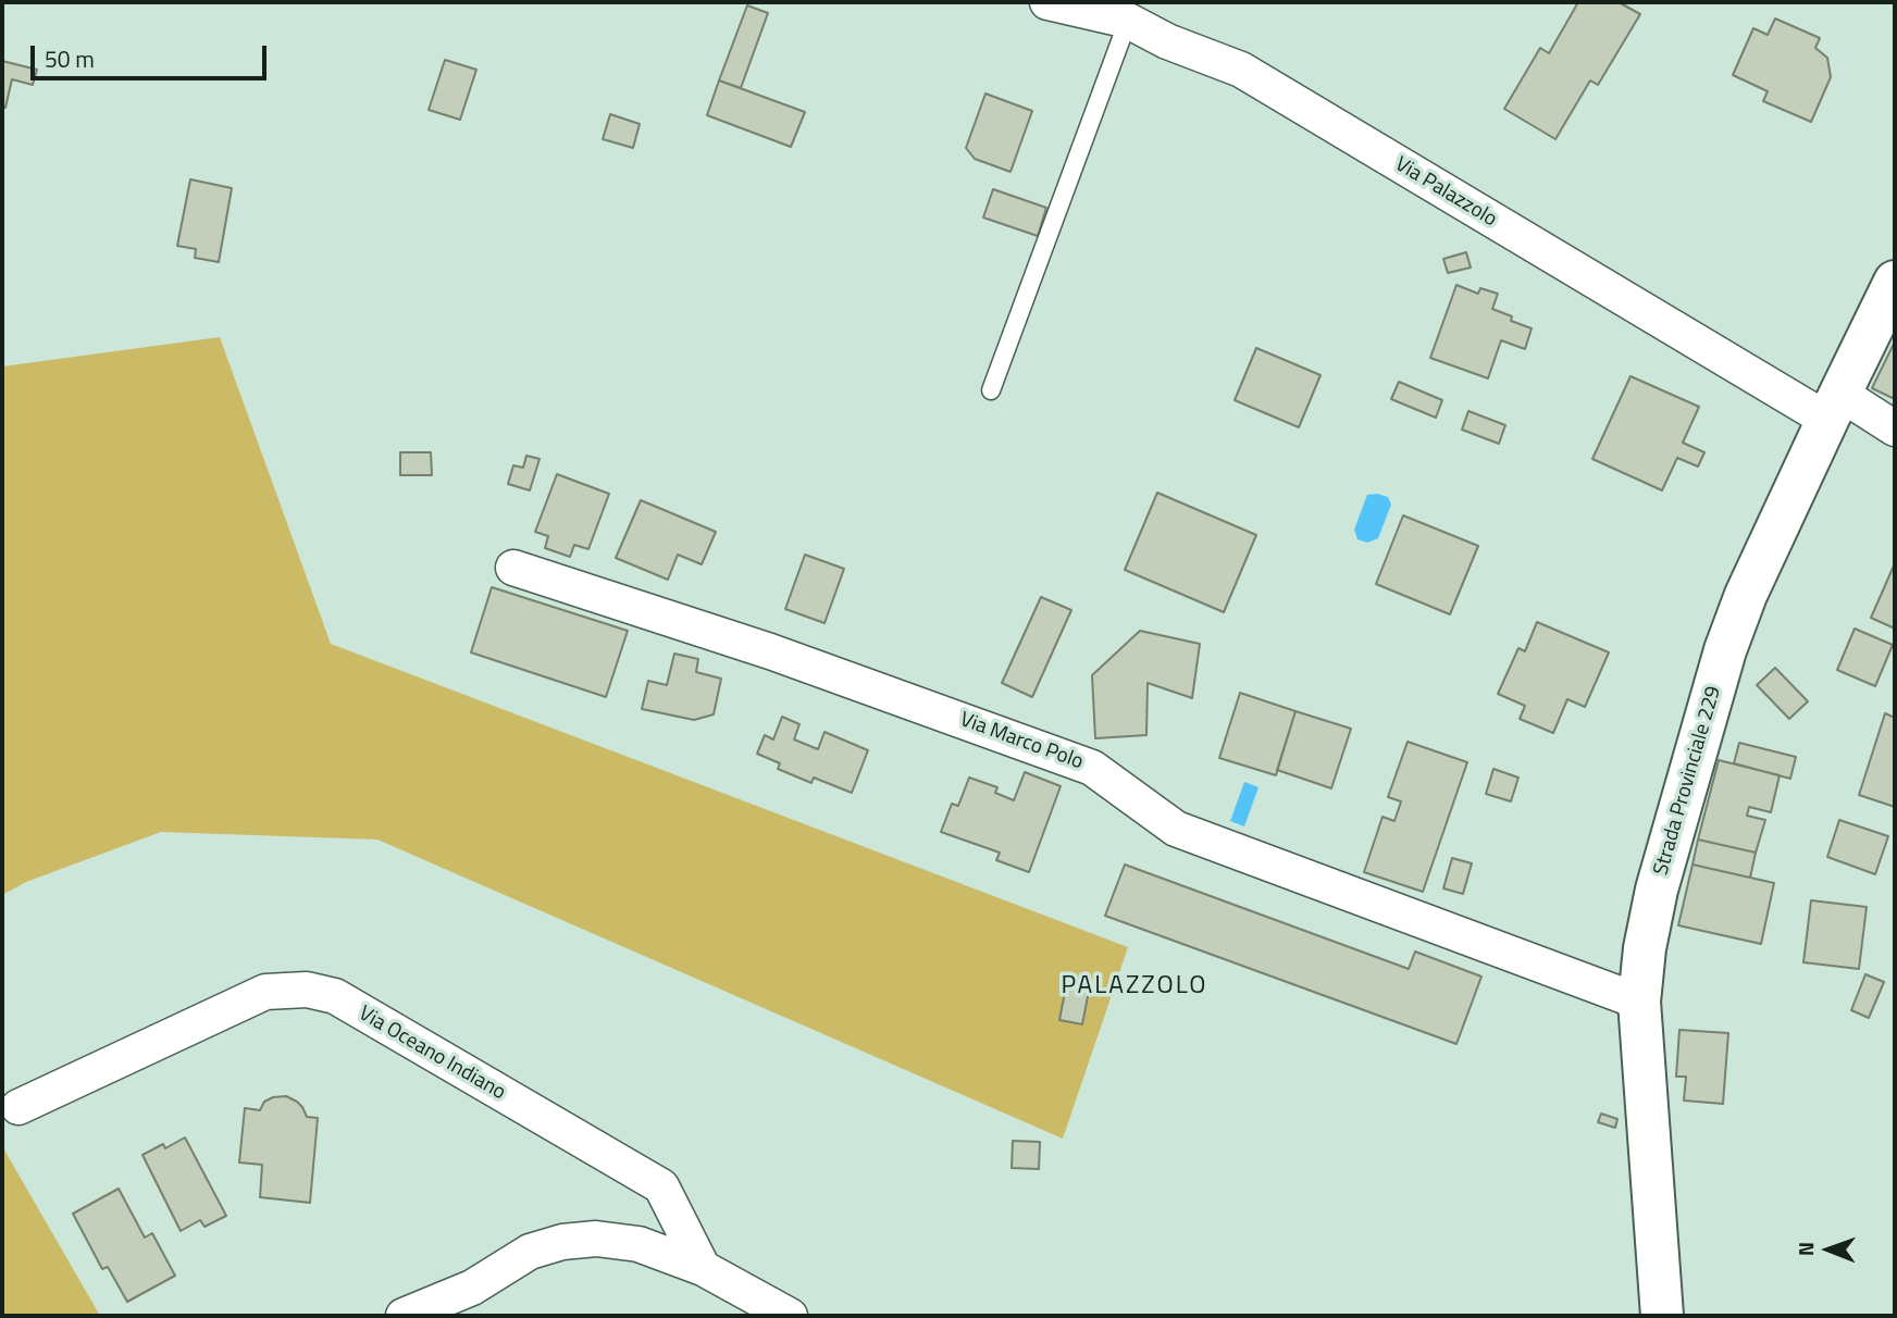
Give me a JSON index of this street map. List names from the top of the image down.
{
  "streets": {
    "street": [
      "Via Palazzolo",
      "Via Marco Polo",
      "Strada Provinciale 229",
      "Via Oceano Indiano"
    ]
  },
  "crossings": [
    ["Via Palazzolo", "Strada Provinciale 229"],
    ["Via Marco Polo", "Strada Provinciale 229"]
  ],
  "districts": ["PALAZZOLO"],
  "scale_bar": "50 m",
  "north": "left"
}
